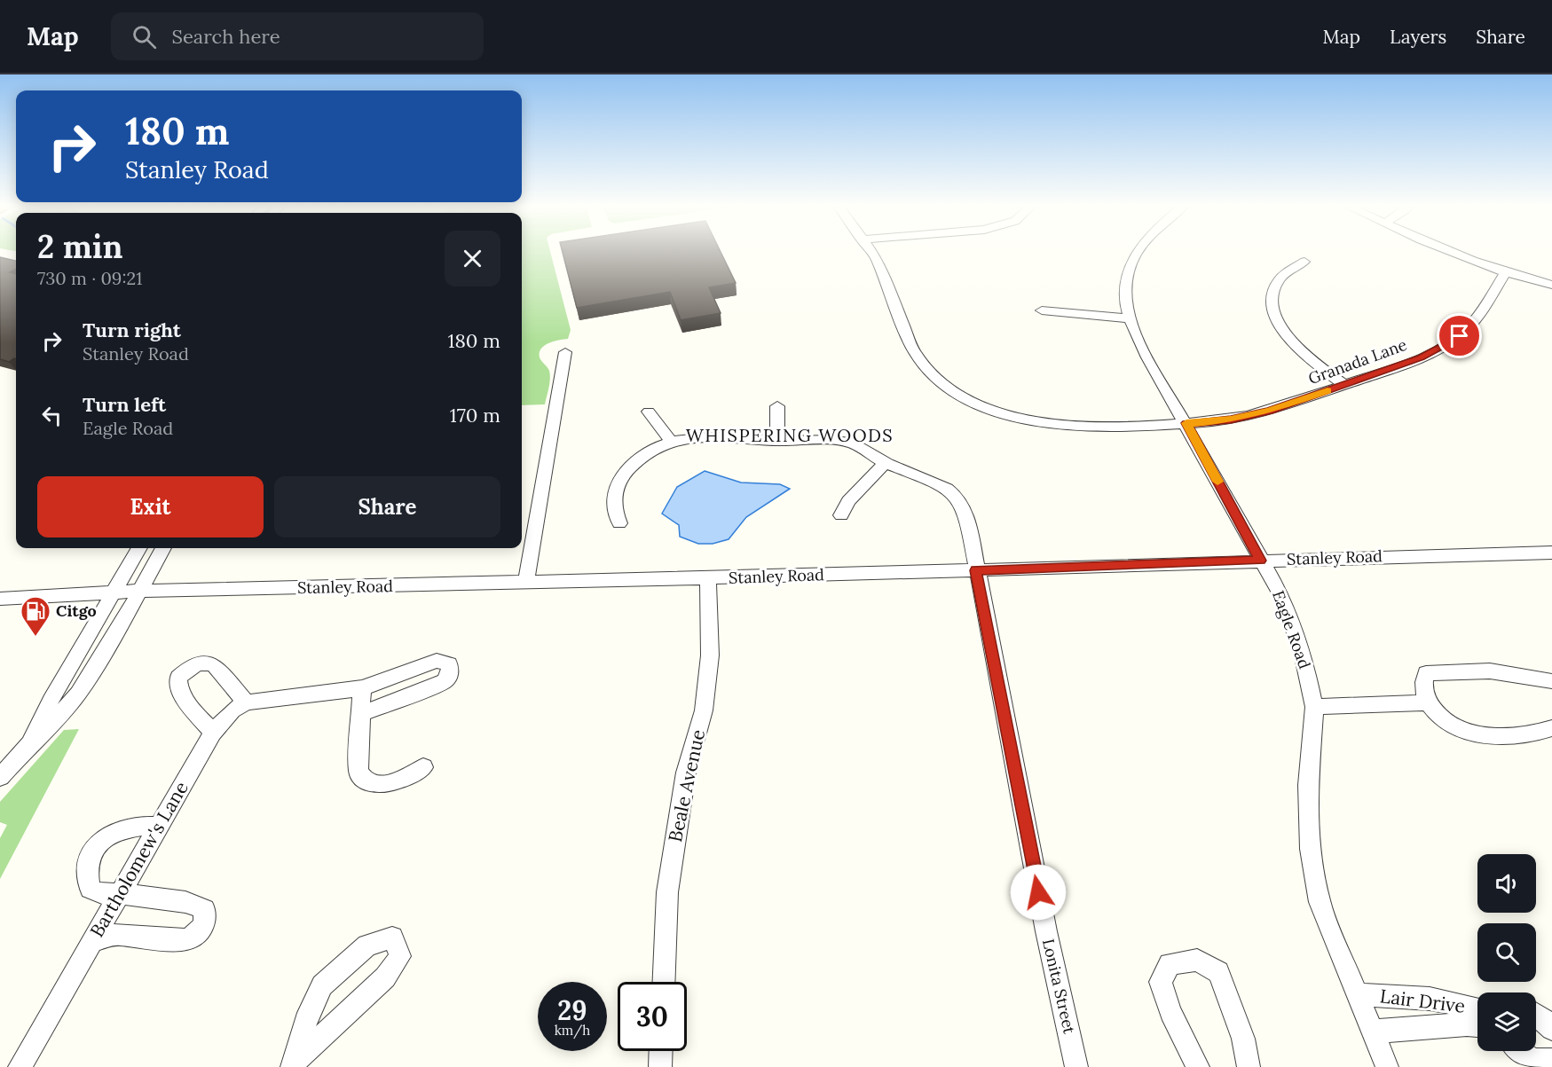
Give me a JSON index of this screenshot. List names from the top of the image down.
{
  "streets": {
    "street": [
      "Granada Lane",
      "Stanley Road",
      "Eagle Road",
      "Beale Avenue",
      "Bartholomew's Lane",
      "Lonita Street",
      "Lair Drive"
    ]
  },
  "crossings": [
    ["Granada Lane", "Eagle Road"],
    ["Stanley Road", "Eagle Road"],
    ["Stanley Road", "Beale Avenue"],
    ["Stanley Road", "Lonita Street"],
    ["Eagle Road", "Lair Drive"]
  ],
  "districts": ["WHISPERING WOODS"],
  "places": {
    "fuel station": ["Citgo"]
  },
  "page": {
    "header": "Map",
    "search": "Search here",
    "nav": ["Map", "Layers", "Share"],
    "turn": ["180 m", "Stanley Road"],
    "heading": ["2 min", "730 m · 09:21"],
    "list": [
      {
        "name": "Turn right",
        "note": "Stanley Road",
        "value": "180 m"
      },
      {
        "name": "Turn left",
        "note": "Eagle Road",
        "value": "170 m"
      }
    ],
    "buttons": ["Exit", "Share"],
    "speed": "29 km/h",
    "limit": "30"
  }
}
